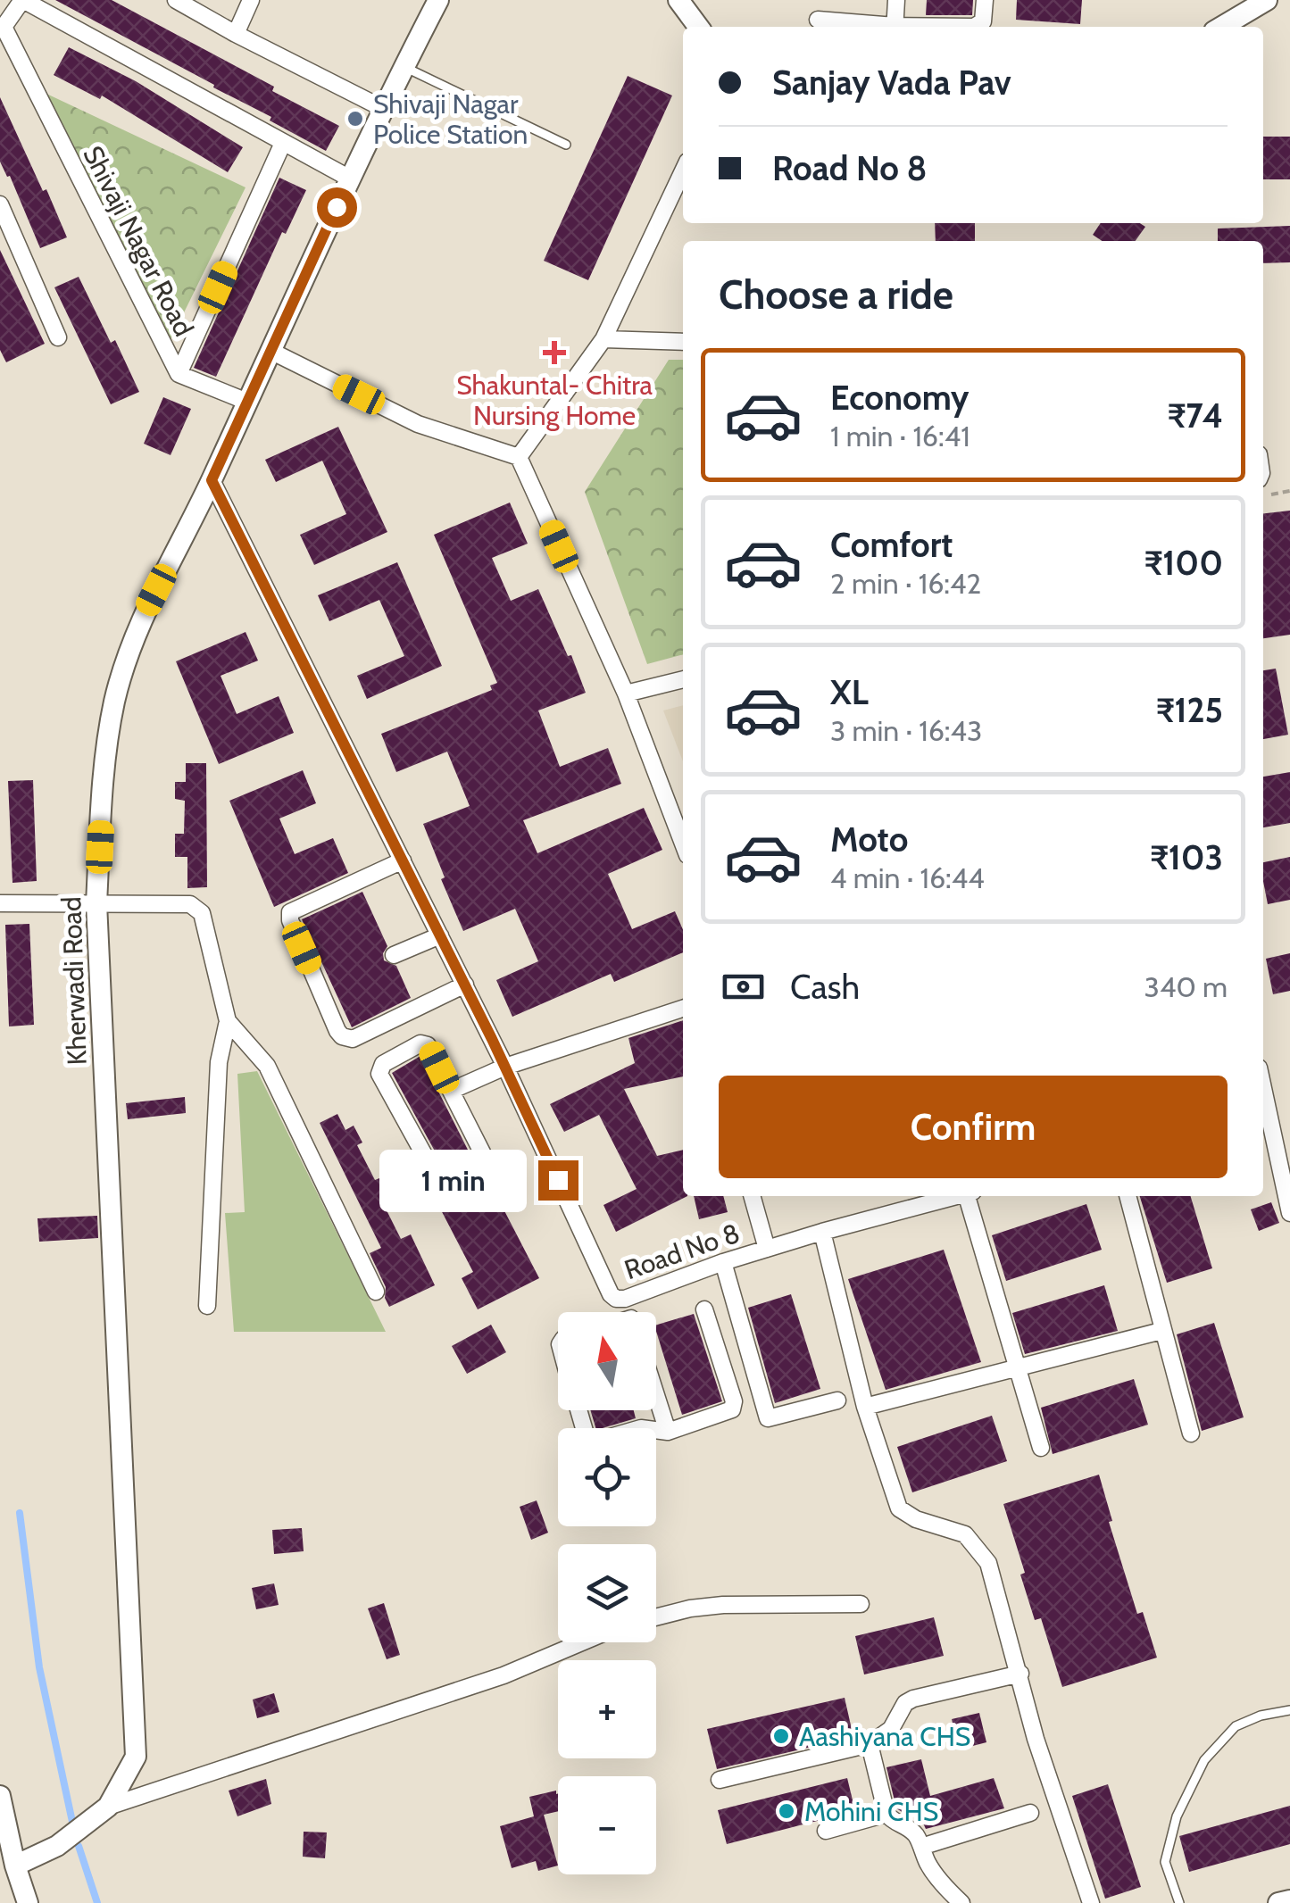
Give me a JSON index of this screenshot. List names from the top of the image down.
{
  "streets": {
    "street": ["Shivaji Nagar Road", "Kherwadi Road", "Road No 8"]
  },
  "crossings": [
    ["Shivaji Nagar Road", "Kherwadi Road"],
    ["Kherwadi Road", "Road No 8"]
  ],
  "places": {
    "other": ["Shivaji Nagar Police Station", "Aashiyana CHS", "Mohini CHS"],
    "health": ["Shakuntal- Chitra Nursing Home"]
  },
  "north": "top",
  "page": {
    "banner": ["Sanjay Vada Pav", "Road No 8"],
    "heading": "Choose a ride",
    "list": [
      {
        "name": "Economy",
        "note": "1 min · 16:41",
        "value": "₹74"
      },
      {
        "name": "Comfort",
        "note": "2 min · 16:42",
        "value": "₹100"
      },
      {
        "name": "XL",
        "note": "3 min · 16:43",
        "value": "₹125"
      },
      {
        "name": "Moto",
        "note": "4 min · 16:44",
        "value": "₹103"
      }
    ],
    "pay": ["Cash", "340 m"],
    "buttons": "Confirm",
    "bubble": "1 min",
    "map_buttons": ["+", "−"]
  }
}
